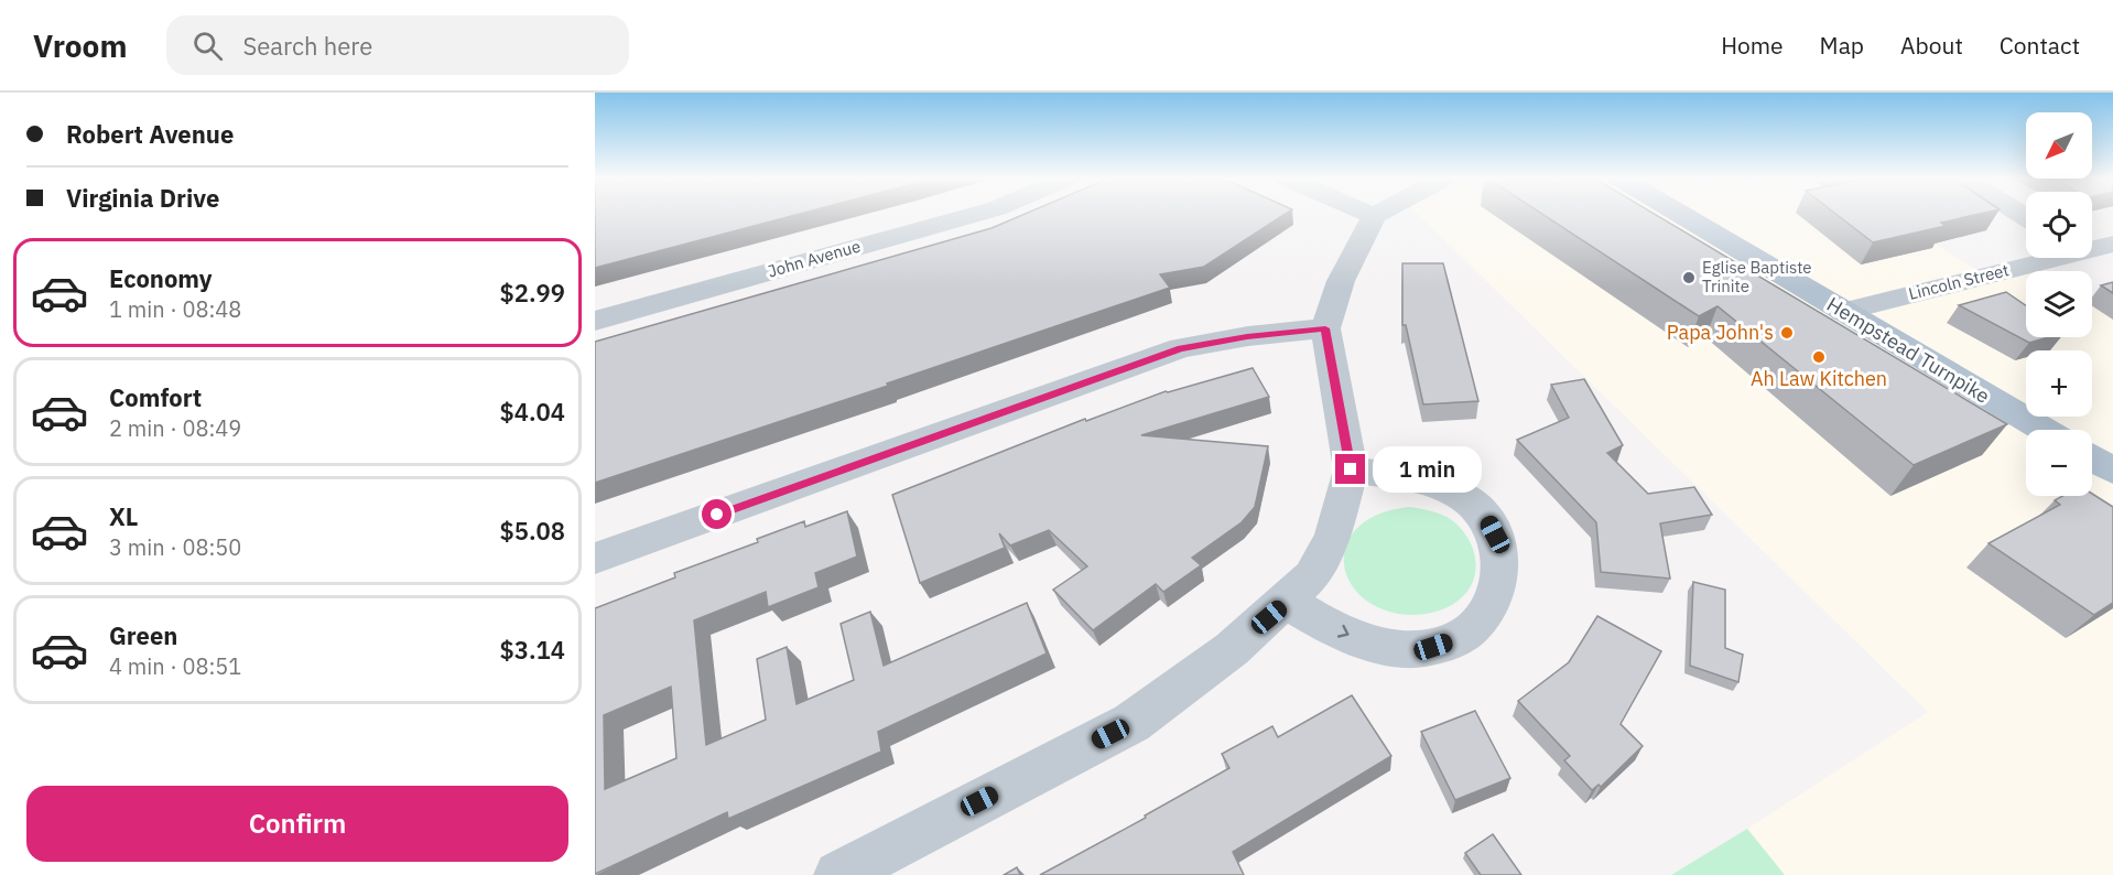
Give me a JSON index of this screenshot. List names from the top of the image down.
{
  "streets": {
    "main road": ["Hempstead Turnpike"],
    "street": ["John Avenue", "Lincoln Street"]
  },
  "crossings": [
    ["Lincoln Street", "Hempstead Turnpike"]
  ],
  "places": ["Eglise Baptiste Trinite", "Papa John's", "Ah Law Kitchen"],
  "north": "bottom left",
  "page": {
    "header": "Vroom",
    "search": "Search here",
    "nav": [
      "Home",
      "Map",
      "About",
      "Contact"
    ],
    "banner": ["Robert Avenue", "Virginia Drive"],
    "map_buttons": ["+", "−"],
    "list": [
      {
        "name": "Economy",
        "note": "1 min · 08:48",
        "value": "$2.99"
      },
      {
        "name": "Comfort",
        "note": "2 min · 08:49",
        "value": "$4.04"
      },
      {
        "name": "XL",
        "note": "3 min · 08:50",
        "value": "$5.08"
      },
      {
        "name": "Green",
        "note": "4 min · 08:51",
        "value": "$3.14"
      }
    ],
    "bubble": "1 min",
    "buttons": "Confirm"
  }
}
